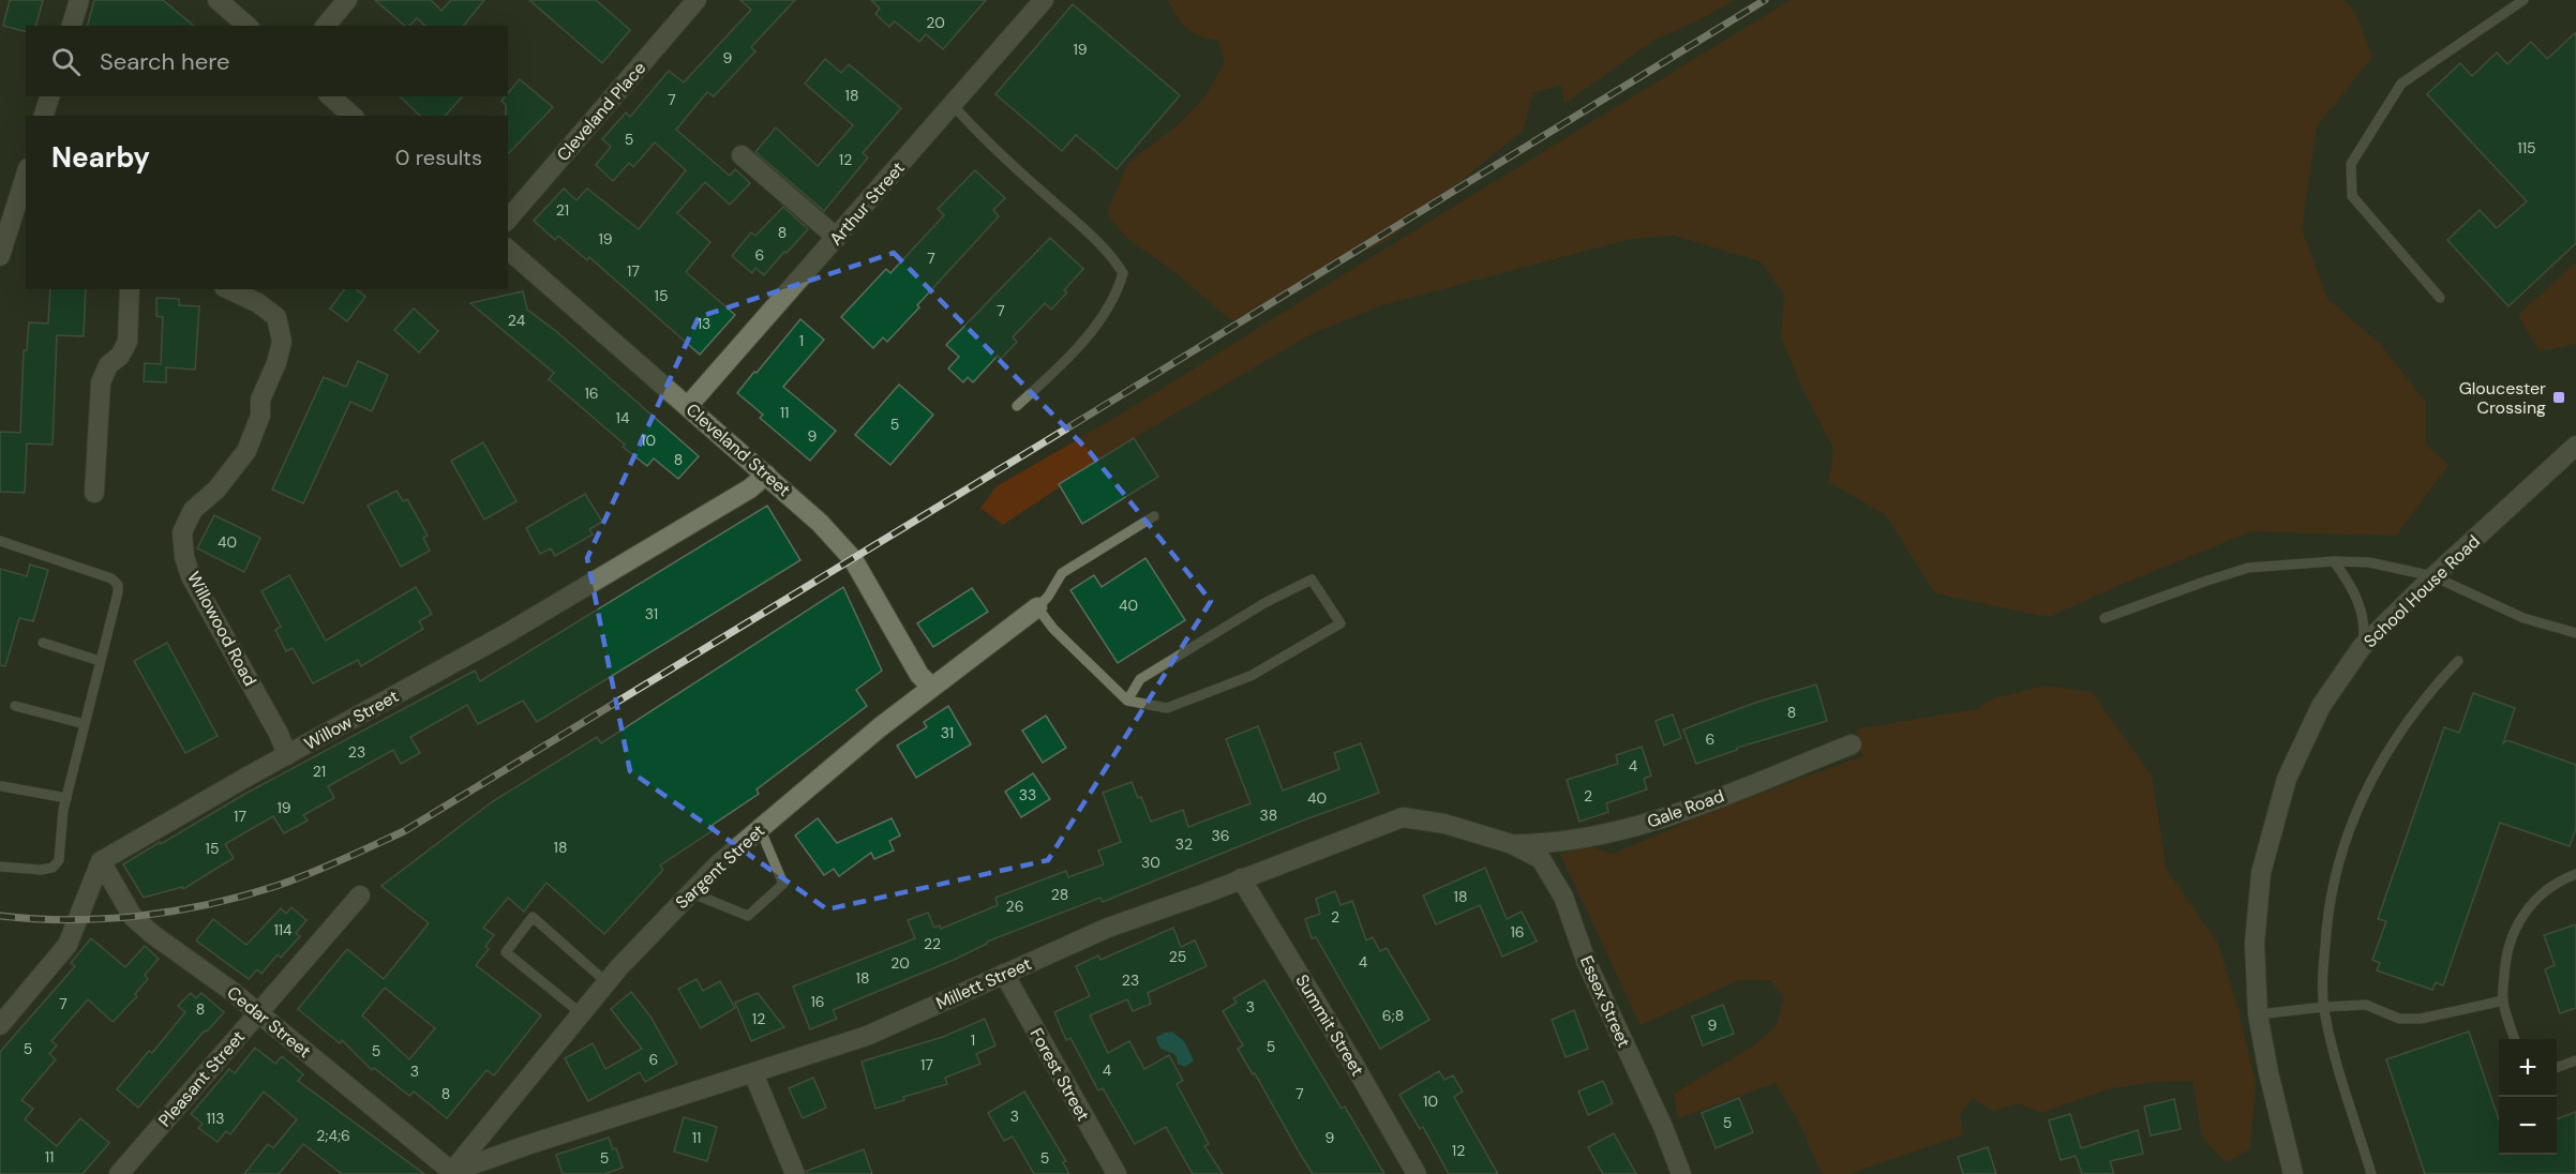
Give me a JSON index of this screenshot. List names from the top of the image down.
{
  "streets": {
    "street": [
      "Cleveland Place",
      "Arthur Street",
      "Cleveland Street",
      "School House Road",
      "Willowood Road",
      "Willow Street",
      "Gale Road",
      "Sargent Street",
      "Millett Street",
      "Essex Street",
      "Cedar Street",
      "Summit Street",
      "Forest Street",
      "Pleasant Street"
    ]
  },
  "crossings": [
    ["Arthur Street", "Cleveland Street"],
    ["Cleveland Street", "Willow Street"],
    ["Cleveland Street", "Sargent Street"],
    ["Willowood Road", "Willow Street"],
    ["Willow Street", "Cedar Street"],
    ["Gale Road", "Millett Street"],
    ["Gale Road", "Essex Street"],
    ["Sargent Street", "Millett Street"],
    ["Sargent Street", "Cedar Street"],
    ["Millett Street", "Essex Street"],
    ["Millett Street", "Cedar Street"],
    ["Millett Street", "Summit Street"],
    ["Millett Street", "Forest Street"],
    ["Cedar Street", "Pleasant Street"]
  ],
  "places": {
    "transit": ["Gloucester Crossing"]
  },
  "house_numbers": [
    "20",
    "19",
    "9",
    "18",
    "7",
    "5",
    "115",
    "12",
    "21",
    "8",
    "19",
    "6",
    "7",
    "17",
    "15",
    "7",
    "24",
    "13",
    "1",
    "16",
    "11",
    "14",
    "5",
    "9",
    "10",
    "8",
    "40",
    "40",
    "31",
    "8",
    "31",
    "6",
    "23",
    "4",
    "21",
    "33",
    "2",
    "40",
    "19",
    "38",
    "17",
    "36",
    "32",
    "18",
    "15",
    "30",
    "28",
    "18",
    "26",
    "2",
    "114",
    "16",
    "22",
    "25",
    "4",
    "20",
    "18",
    "23",
    "16",
    "7",
    "3",
    "8",
    "6;8",
    "12",
    "9",
    "1",
    "5",
    "5",
    "5",
    "6",
    "17",
    "4",
    "3",
    "8",
    "7",
    "10",
    "3",
    "113",
    "5",
    "2;4;6",
    "11",
    "9",
    "12",
    "11",
    "5",
    "5"
  ],
  "page": {
    "search": "Search here",
    "heading": ["Nearby", "0 results"],
    "map_buttons": ["+", "−"]
  }
}
